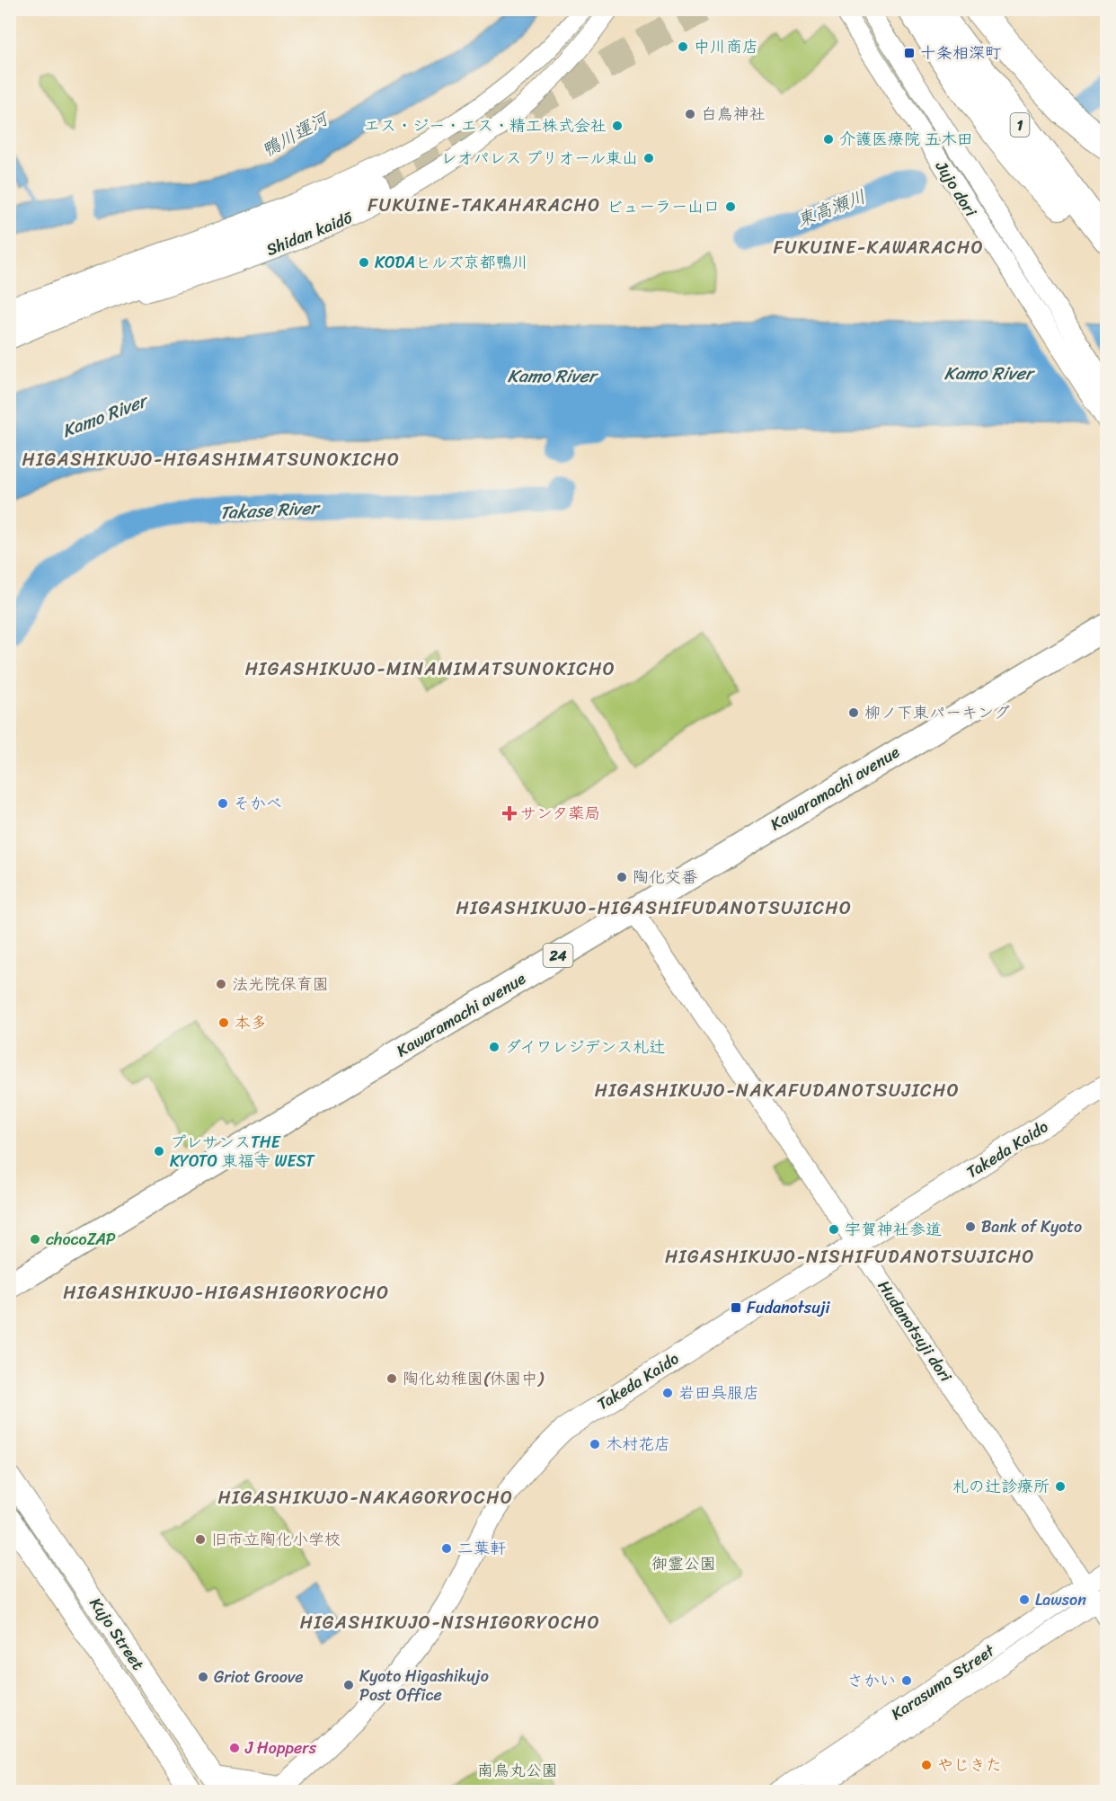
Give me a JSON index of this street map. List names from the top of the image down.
{
  "streets": {
    "highway": ["1", "Kawaramachi avenue", "24"],
    "main road": ["Takeda Kaido", "Kujo Street"],
    "street": [
      "Jujo dori",
      "Shidan kaidō",
      "Hudanotsuji dori",
      "Karasuma Street"
    ]
  },
  "crossings": [
    ["Kawaramachi avenue", "Hudanotsuji dori"],
    ["Takeda Kaido", "Hudanotsuji dori"],
    ["Hudanotsuji dori", "Karasuma Street"]
  ],
  "districts": [
    "FUKUINE-TAKAHARACHO",
    "FUKUINE-KAWARACHO",
    "HIGASHIKUJO-HIGASHIMATSUNOKICHO",
    "HIGASHIKUJO-MINAMIMATSUNOKICHO",
    "HIGASHIKUJO-HIGASHIFUDANOTSUJICHO",
    "HIGASHIKUJO-NAKAFUDANOTSUJICHO",
    "HIGASHIKUJO-NISHIFUDANOTSUJICHO",
    "HIGASHIKUJO-HIGASHIGORYOCHO",
    "HIGASHIKUJO-NAKAGORYOCHO",
    "HIGASHIKUJO-NISHIGORYOCHO"
  ],
  "water": [
    "鴨川運河",
    "東高瀬川",
    "Kamo River",
    "Takase River"
  ],
  "parks": ["御霊公園", "南烏丸公園"],
  "places": {
    "other": [
      "中川商店",
      "白鳥神社",
      "エス・ジー・エス・精工株式会社",
      "介護医療院 五木田",
      "レオパレス プリオール東山",
      "ビューラー山口",
      "KODAヒルズ京都鴨川",
      "柳ノ下東パーキング",
      "そかべ",
      "陶化交番",
      "法光院保育園",
      "本多",
      "ダイワレジデンス札辻",
      "プレサンスTHE KYOTO 東福寺 WEST",
      "Bank of Kyoto",
      "宇賀神社参道",
      "chocoZAP",
      "陶化幼稚園(休園中)",
      "岩田呉服店",
      "木村花店",
      "札の辻診療所",
      "旧市立陶化小学校",
      "二葉軒",
      "Lawson",
      "Griot Groove",
      "さかい",
      "Kyoto Higashikujo Post Office",
      "J Hoppers",
      "やじきた"
    ],
    "transit": ["十条相深町", "Fudanotsuji"],
    "health": ["サンタ薬局"]
  }
}
